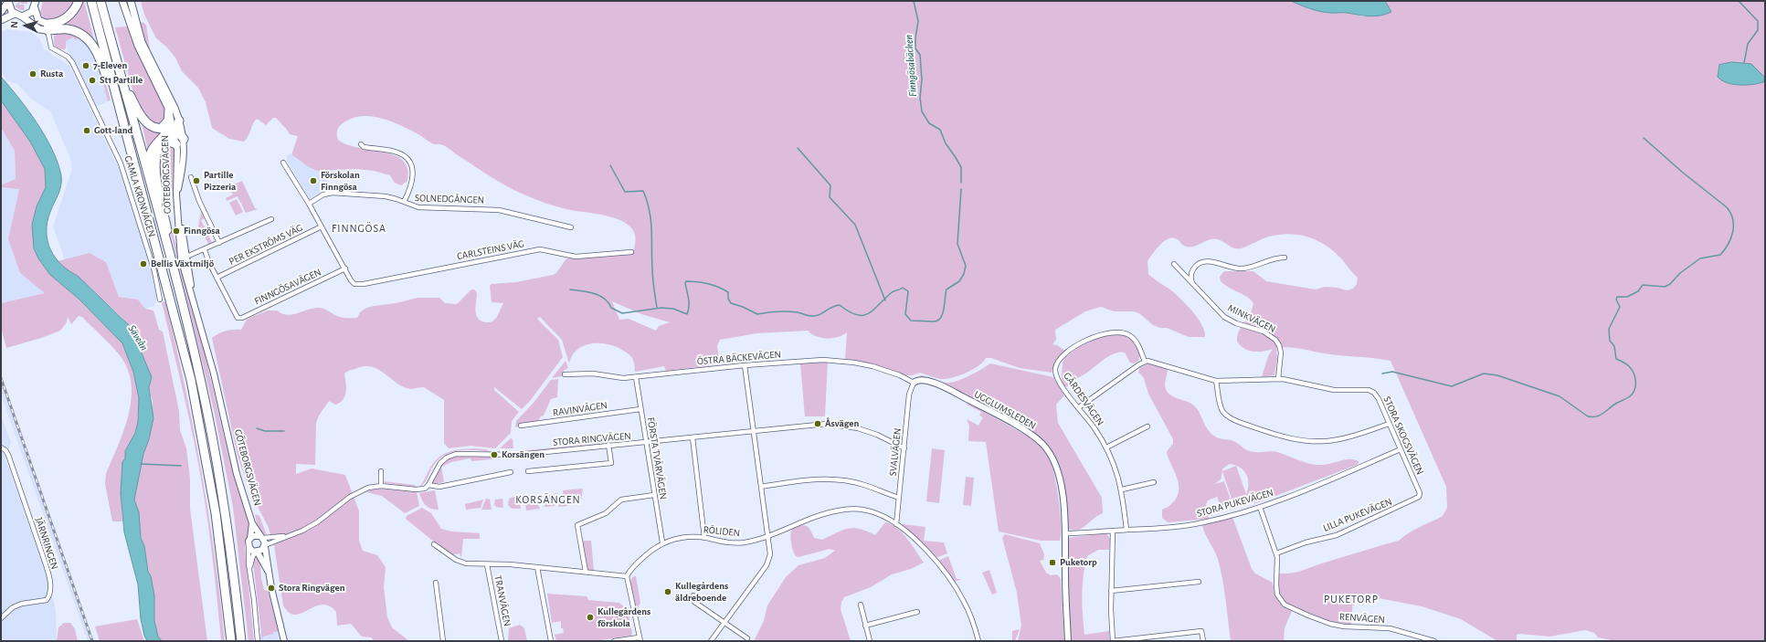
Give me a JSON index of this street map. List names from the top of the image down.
{
  "streets": {
    "main road": ["GÖTEBORGSVÄGEN"],
    "street": [
      "GAMLA KRONVÄGEN",
      "SOLNEDGÅNGEN",
      "PER EKSTRÖMS VÄG",
      "CARLSTEINS VÄG",
      "FINNGÖSAVÄGEN",
      "MINKVÄGEN",
      "ÖSTRA BÄCKEVÄGEN",
      "GÄRDESVÄGEN",
      "RAVINVÄGEN",
      "UGGLUMSLEDEN",
      "STORA SKOGSVÄGEN",
      "STORA RINGVÄGEN",
      "SVALVÄGEN",
      "FÖRSTA TVÄRVÄGEN",
      "STORA PUKEVÄGEN",
      "LILLA PUKEVÄGEN",
      "RÖLIDEN",
      "JÄRNRINGEN",
      "TRANVÄGEN",
      "RENVÄGEN"
    ]
  },
  "crossings": [
    ["PER EKSTRÖMS VÄG", "FINNGÖSAVÄGEN"],
    ["CARLSTEINS VÄG", "FINNGÖSAVÄGEN"],
    ["MINKVÄGEN", "STORA SKOGSVÄGEN"],
    ["ÖSTRA BÄCKEVÄGEN", "UGGLUMSLEDEN"],
    ["ÖSTRA BÄCKEVÄGEN", "SVALVÄGEN"],
    ["ÖSTRA BÄCKEVÄGEN", "FÖRSTA TVÄRVÄGEN"],
    ["GÄRDESVÄGEN", "STORA SKOGSVÄGEN"],
    ["GÄRDESVÄGEN", "STORA PUKEVÄGEN"],
    ["RAVINVÄGEN", "FÖRSTA TVÄRVÄGEN"],
    ["UGGLUMSLEDEN", "SVALVÄGEN"],
    ["UGGLUMSLEDEN", "STORA PUKEVÄGEN"],
    ["STORA SKOGSVÄGEN", "STORA PUKEVÄGEN"],
    ["STORA SKOGSVÄGEN", "LILLA PUKEVÄGEN"],
    ["STORA RINGVÄGEN", "SVALVÄGEN"],
    ["STORA RINGVÄGEN", "FÖRSTA TVÄRVÄGEN"],
    ["SVALVÄGEN", "RÖLIDEN"],
    ["FÖRSTA TVÄRVÄGEN", "RÖLIDEN"],
    ["STORA PUKEVÄGEN", "RENVÄGEN"],
    ["LILLA PUKEVÄGEN", "RENVÄGEN"]
  ],
  "districts": ["FINNGÖSA", "KORSÄNGEN", "PUKETORP"],
  "water": ["Finngösabäcken", "Säveån"],
  "places": [
    "7-Eleven",
    "Rusta",
    "St1 Partille",
    "Gott-land",
    "Partille Pizzeria",
    "Förskolan Finngösa",
    "Finngösa",
    "Bellis Växtmiljö",
    "Åsvägen",
    "Korsängen",
    "Puketorp",
    "Stora Ringvägen",
    "Kullegårdens äldreboende",
    "Kullegårdens förskola"
  ],
  "north": "left"
}
